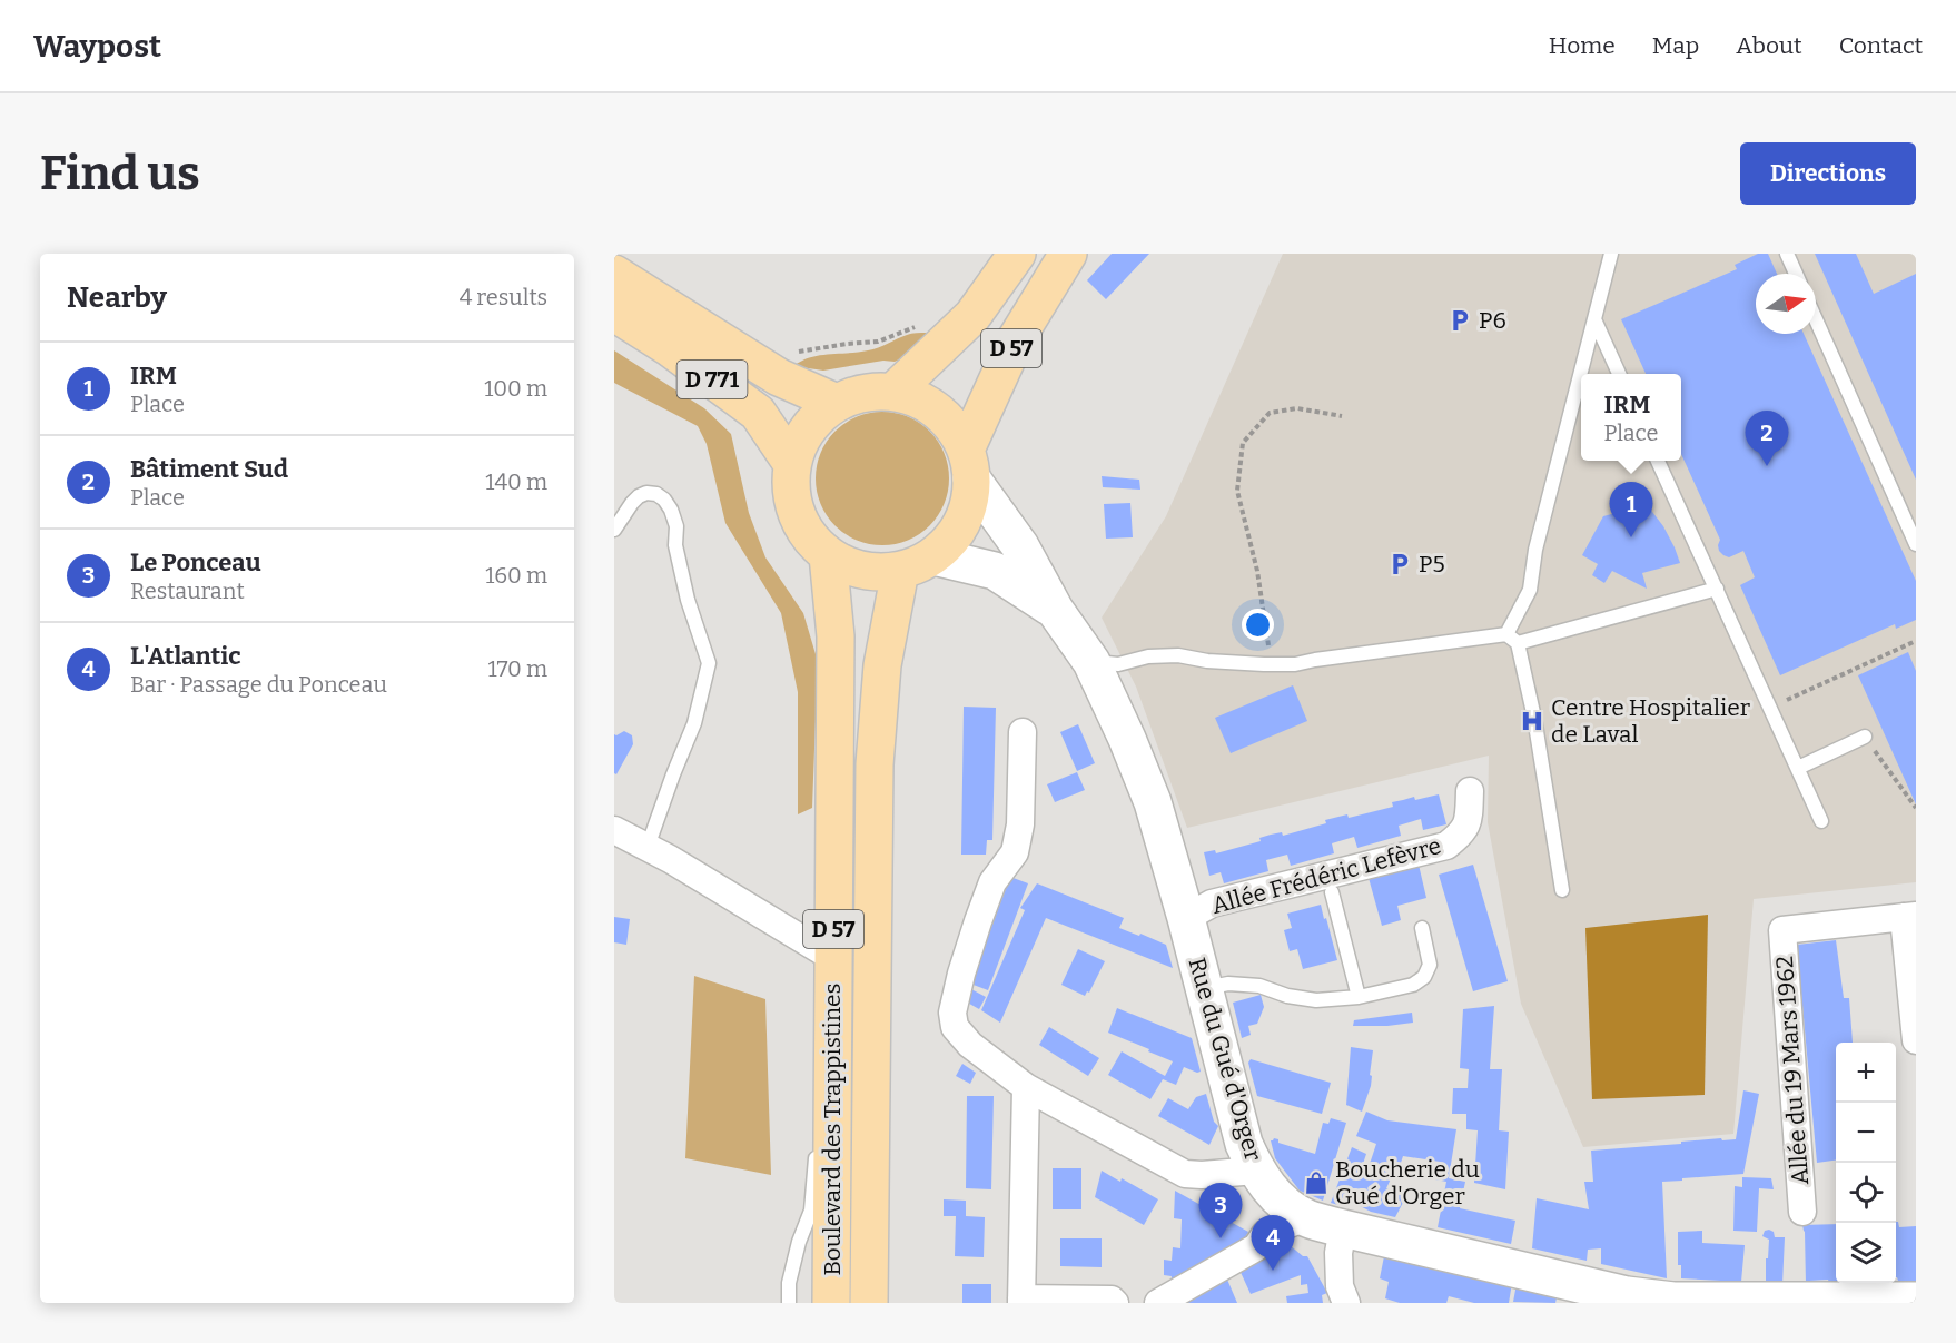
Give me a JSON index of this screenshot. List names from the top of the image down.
{
  "streets": {
    "main road": [
      "D 57",
      "D 771",
      "Rue du Gué d'Orger",
      "Boulevard des Trappistines"
    ],
    "street": ["Allée Frédéric Lefèvre", "Allée du 19 Mars 1962"]
  },
  "crossings": [
    ["D 57", "D 771"],
    ["D 57", "Rue du Gué d'Orger"],
    ["D 57", "Boulevard des Trappistines"],
    ["D 771", "Rue du Gué d'Orger"],
    ["D 771", "Boulevard des Trappistines"],
    ["Allée Frédéric Lefèvre", "Rue du Gué d'Orger"],
    ["Rue du Gué d'Orger", "Boulevard des Trappistines"]
  ],
  "places": {
    "parking": ["P6", "P5"],
    "hospital": ["Centre Hospitalier de Laval"],
    "shop": ["Boucherie du Gué d'Orger"]
  },
  "north": "right",
  "page": {
    "header": "Waypost",
    "nav": [
      "Home",
      "Map",
      "About",
      "Contact"
    ],
    "buttons": "Directions",
    "title": "Find us",
    "heading": ["Nearby", "4 results"],
    "list": [
      {
        "mark": "1",
        "name": "IRM",
        "note": "Place",
        "value": "100 m"
      },
      {
        "mark": "2",
        "name": "Bâtiment Sud",
        "note": "Place",
        "value": "140 m"
      },
      {
        "mark": "3",
        "name": "Le Ponceau",
        "note": "Restaurant",
        "value": "160 m"
      },
      {
        "mark": "4",
        "name": "L'Atlantic",
        "note": "Bar · Passage du Ponceau",
        "value": "170 m"
      }
    ],
    "popup": ["IRM", "Place"],
    "pins": [
      "2",
      "1",
      "3",
      "4"
    ],
    "map_buttons": ["+", "−"]
  }
}
